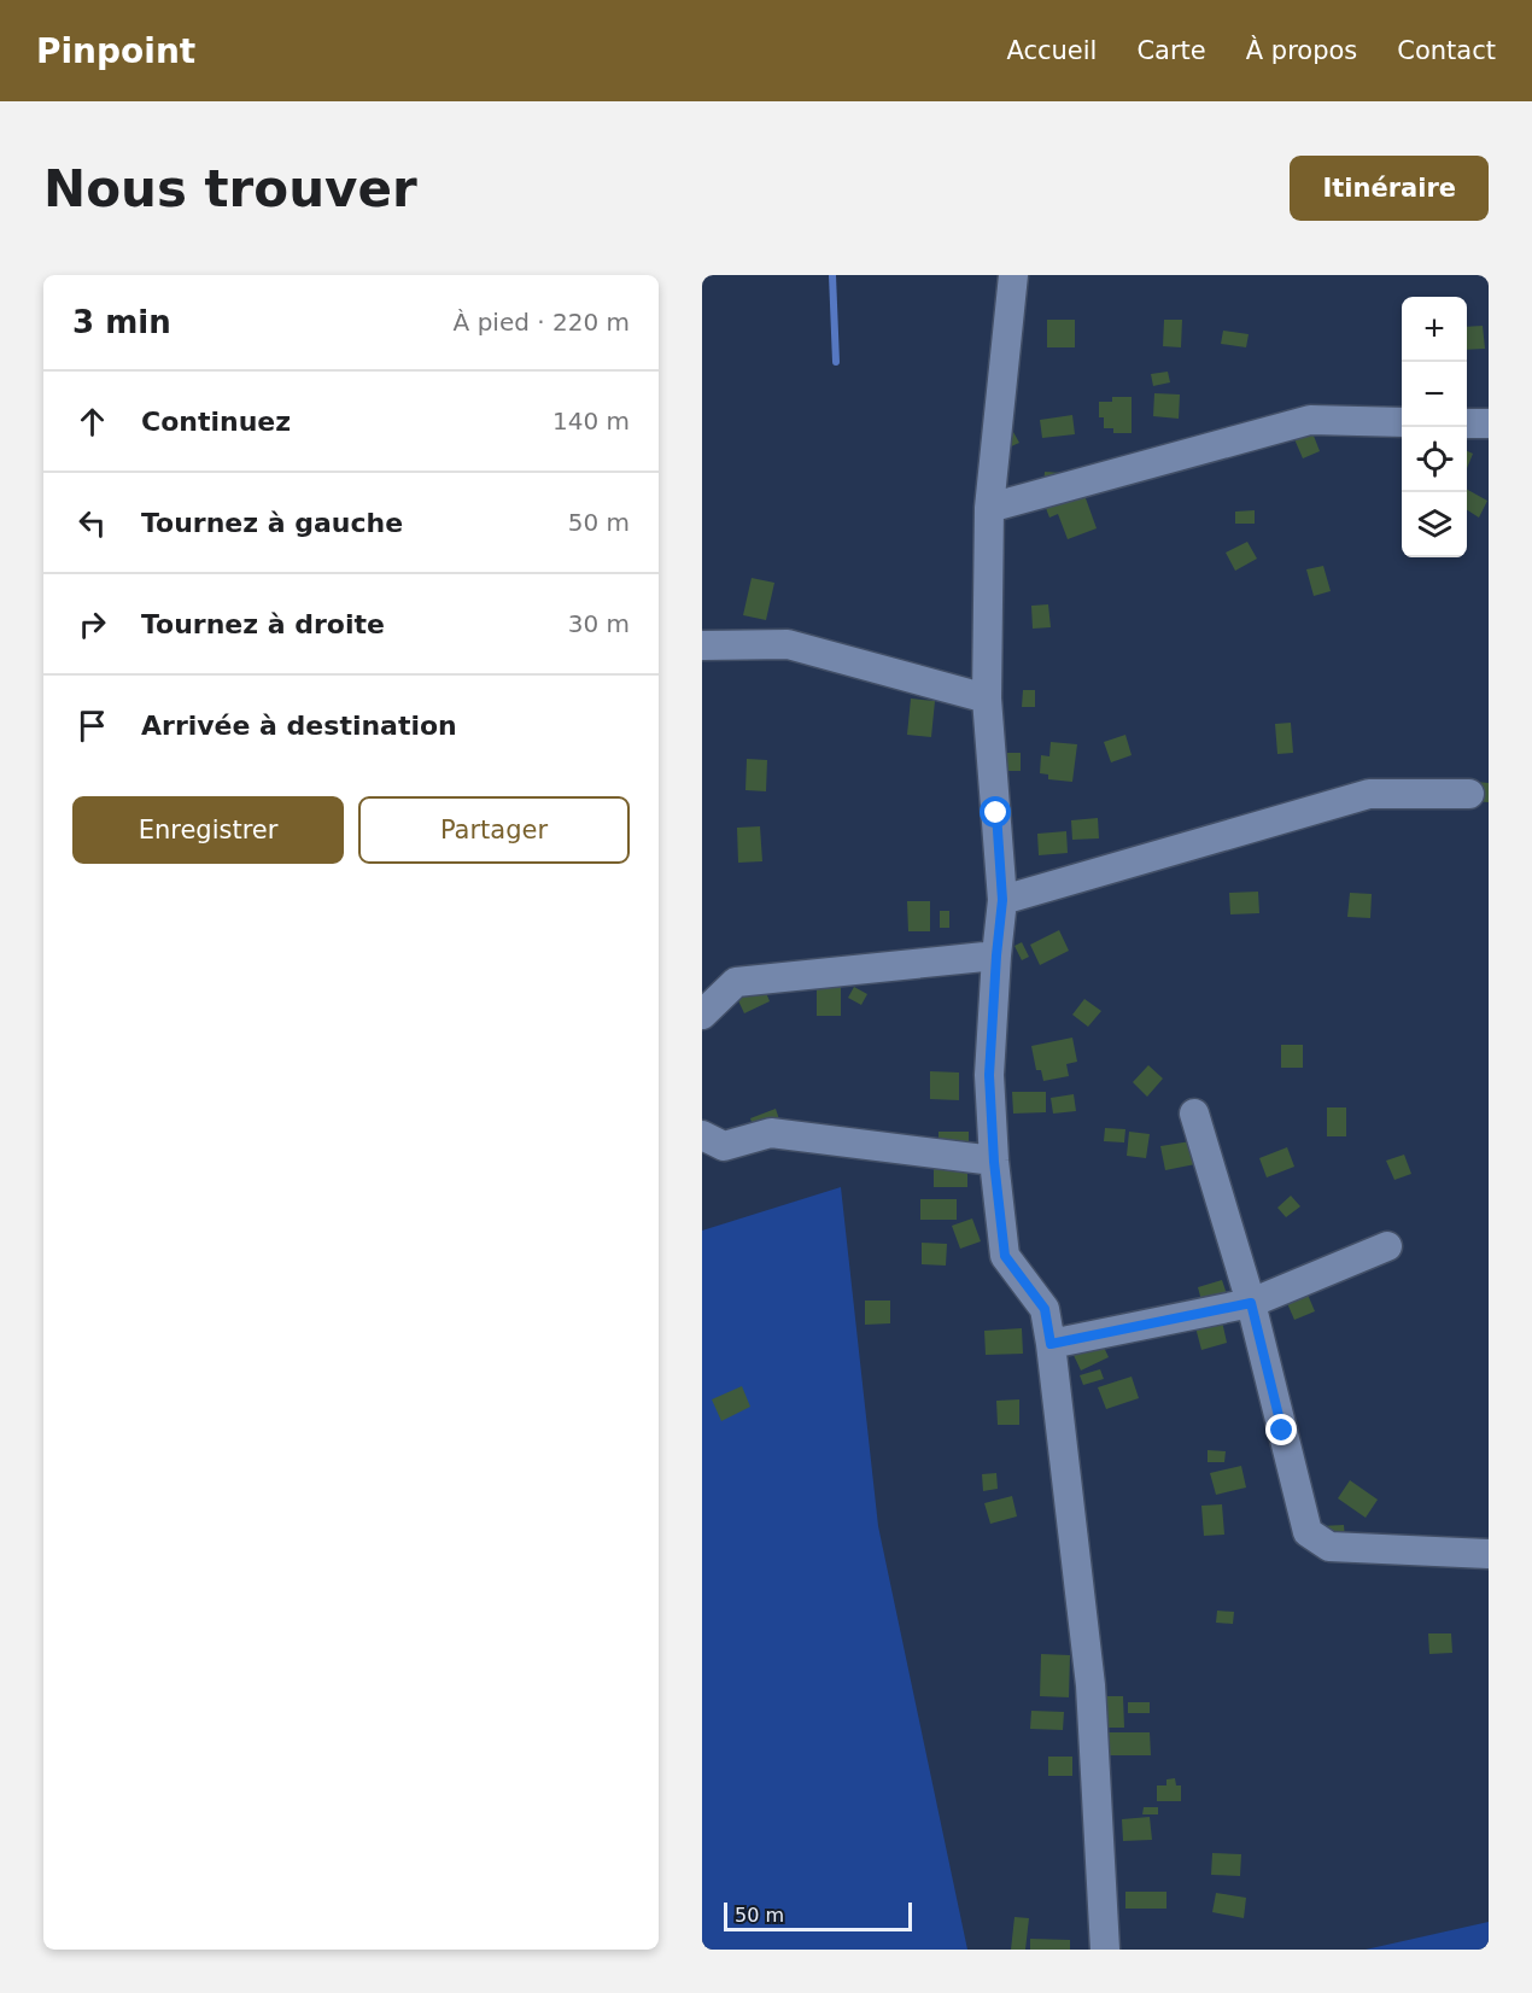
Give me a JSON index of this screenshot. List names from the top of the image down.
{
  "scale_bar": "50 m",
  "page": {
    "header": "Pinpoint",
    "nav": [
      "Accueil",
      "Carte",
      "À propos",
      "Contact"
    ],
    "buttons": [
      "Itinéraire",
      ["Enregistrer", "Partager"]
    ],
    "title": "Nous trouver",
    "heading": ["3 min", "À pied · 220 m"],
    "map_buttons": ["+", "−"],
    "list": [
      ["Continuez", "140 m"],
      ["Tournez à gauche", "50 m"],
      ["Tournez à droite", "30 m"],
      "Arrivée à destination"
    ],
    "scale": "50 m"
  }
}
